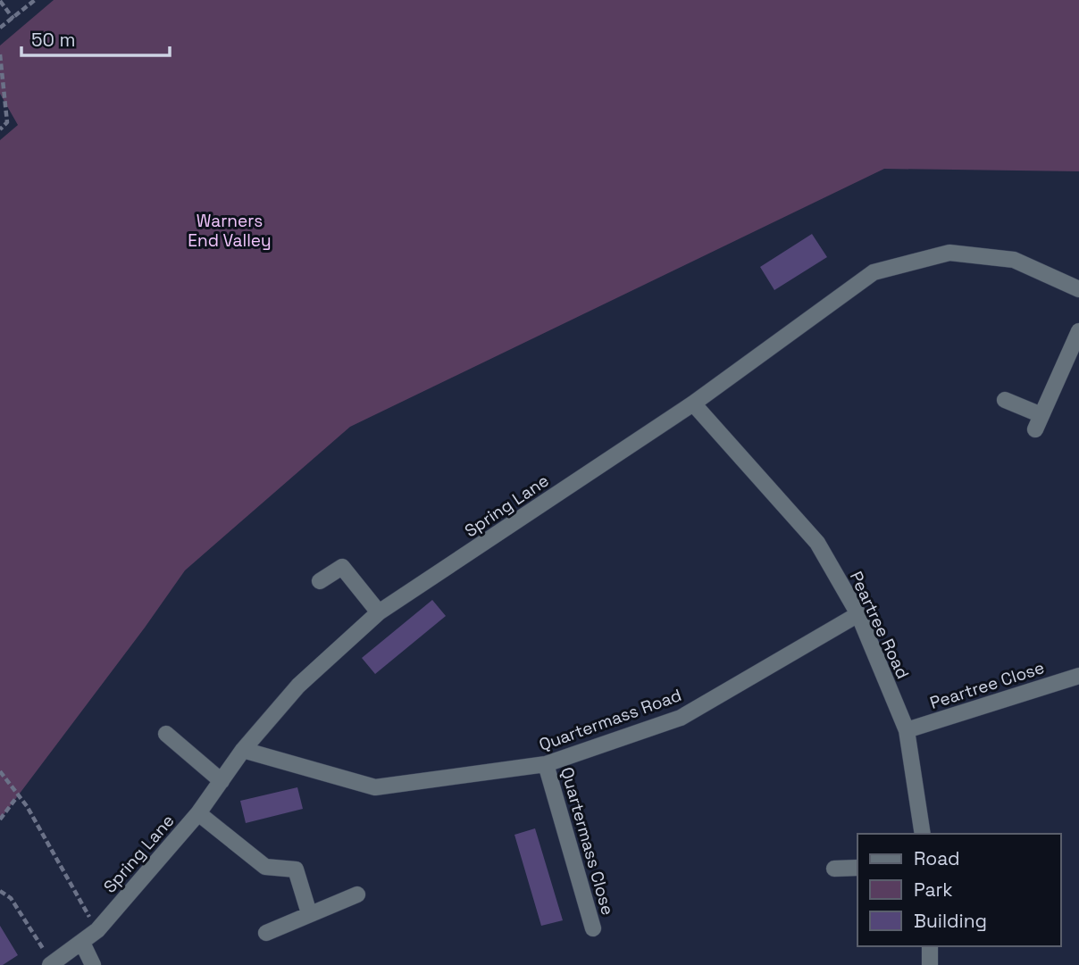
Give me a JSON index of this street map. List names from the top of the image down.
{
  "streets": {
    "street": [
      "Spring Lane",
      "Peartree Road",
      "Peartree Close",
      "Quartermass Road",
      "Quartermass Close"
    ]
  },
  "crossings": [
    ["Spring Lane", "Peartree Road"],
    ["Spring Lane", "Quartermass Road"],
    ["Peartree Road", "Peartree Close"],
    ["Peartree Road", "Quartermass Road"],
    ["Quartermass Road", "Quartermass Close"]
  ],
  "parks": ["Warners End Valley"],
  "legend": ["Road", "Park", "Building"],
  "scale_bar": "50 m"
}
